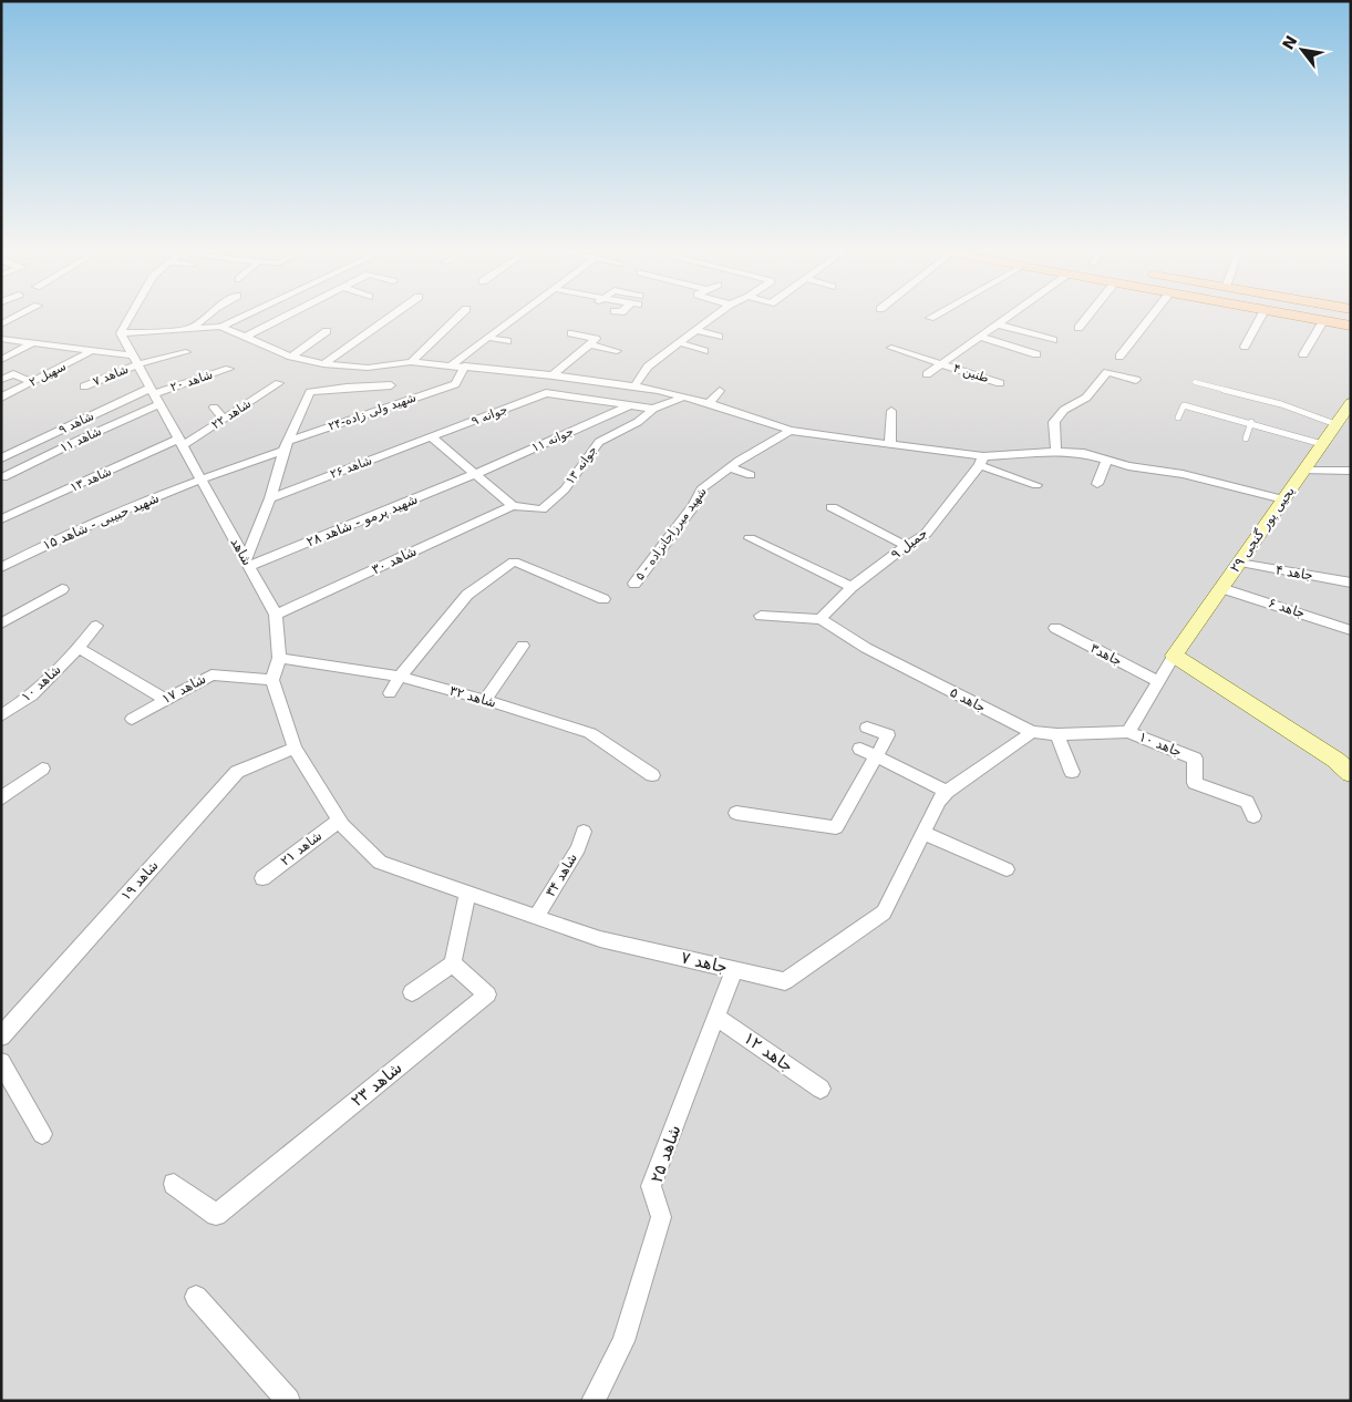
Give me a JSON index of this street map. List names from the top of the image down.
{
  "streets": {
    "main road": ["یحیی پور گنجی ۲۹"],
    "street": [
      "طنین ۴",
      "سهیل ۲",
      "شاهد ۷",
      "شاهد ۲۰",
      "شهید ولی زاده-۲۴",
      "شاهد ۲۲",
      "جوانه ۹",
      "شاهد ۹",
      "شاهد ۱۱",
      "جوانه ۱۱",
      "جوانه ۱۳",
      "شاهد ۲۶",
      "شاهد ۱۳",
      "شهید پرمو - شاهد ۲۸",
      "شهید حبیبی - شاهد ۱۵",
      "شهید میرزاجانزاده - ۵",
      "جمیل ۹",
      "شاهد",
      "شاهد ۳۰",
      "جاهد ۴",
      "جاهد ۶",
      "جاهد۳",
      "شاهد ۱۰",
      "شاهد ۱۷",
      "شاهد ۳۲",
      "جاهد ۵",
      "جاهد ۱۰",
      "شاهد ۲۱",
      "شاهد ۳۴",
      "شاهد ۱۹",
      "جاهد ۷",
      "جاهد ۱۲",
      "شاهد ۲۳",
      "شاهد ۲۵"
    ]
  },
  "crossings": [
    ["شاهد ۷", "شاهد"],
    ["شاهد ۲۰", "شاهد ۹"],
    ["شاهد ۲۰", "شاهد ۱۱"],
    ["شاهد ۲۰", "شاهد"],
    ["شاهد ۲۲", "شاهد ۱۳"],
    ["شاهد ۲۲", "شاهد"],
    ["جوانه ۹", "جوانه ۱۱"],
    ["جوانه ۹", "شاهد ۲۶"],
    ["شاهد ۹", "شاهد ۱۱"],
    ["شاهد ۹", "شاهد"],
    ["شاهد ۱۱", "شاهد"],
    ["جوانه ۱۱", "شهید پرمو - شاهد ۲۸"],
    ["جوانه ۱۳", "شاهد ۳۰"],
    ["شاهد ۱۳", "شاهد"],
    ["شهید پرمو - شاهد ۲۸", "شاهد"],
    ["شهید حبیبی - شاهد ۱۵", "شاهد"],
    ["یحیی پور گنجی ۲۹", "جاهد ۴"],
    ["یحیی پور گنجی ۲۹", "جاهد ۶"],
    ["جمیل ۹", "جاهد ۵"],
    ["شاهد", "شاهد ۳۰"],
    ["شاهد", "شاهد ۱۷"],
    ["شاهد", "شاهد ۳۲"],
    ["جاهد ۵", "جاهد ۱۰"],
    ["جاهد ۵", "جاهد ۷"],
    ["شاهد ۲۱", "جاهد ۷"],
    ["شاهد ۳۴", "جاهد ۷"],
    ["جاهد ۷", "شاهد ۲۵"],
    ["جاهد ۱۲", "شاهد ۲۵"]
  ],
  "north": "top left"
}
